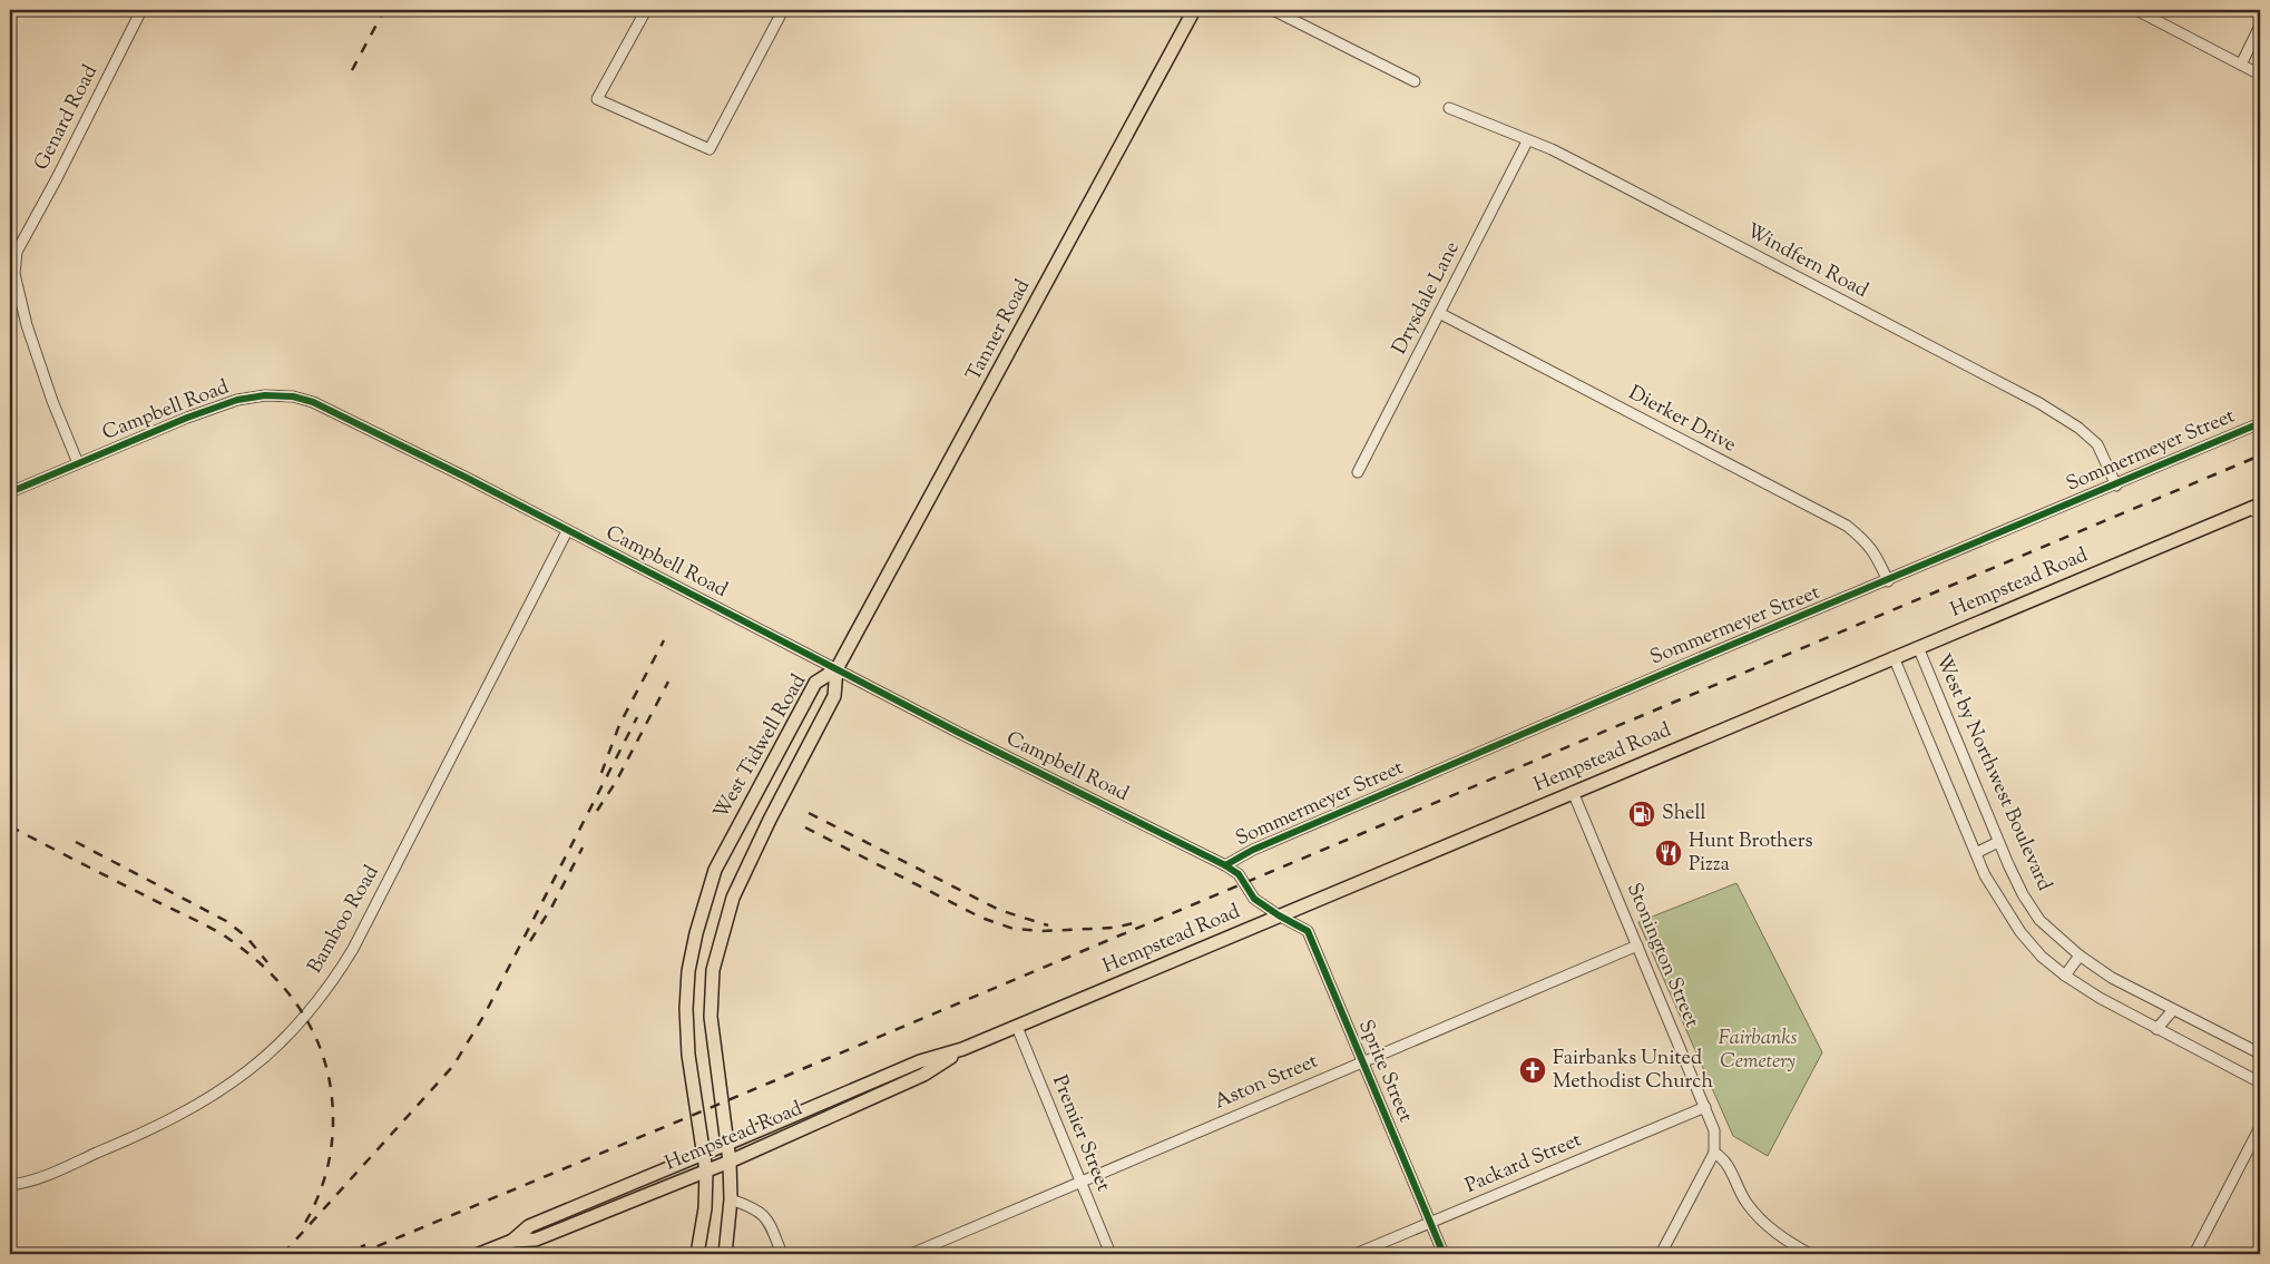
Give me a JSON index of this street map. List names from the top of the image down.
{
  "streets": {
    "main road": ["Tanner Road", "Hempstead Road", "West Tidwell Road"],
    "street": [
      "Genard Road",
      "Windfern Road",
      "Drysdale Lane",
      "Campbell Road",
      "Dierker Drive",
      "Sommermeyer Street",
      "West by Northwest Boulevard",
      "Bamboo Road",
      "Stonington Street",
      "Sprite Street",
      "Aston Street",
      "Premier Street",
      "Packard Street"
    ]
  },
  "crossings": [
    ["Genard Road", "Campbell Road"],
    ["Windfern Road", "Drysdale Lane"],
    ["Windfern Road", "Sommermeyer Street"],
    ["Drysdale Lane", "Dierker Drive"],
    ["Tanner Road", "Campbell Road"],
    ["Tanner Road", "West Tidwell Road"],
    ["Campbell Road", "Sommermeyer Street"],
    ["Campbell Road", "Hempstead Road"],
    ["Campbell Road", "West Tidwell Road"],
    ["Campbell Road", "Bamboo Road"],
    ["Campbell Road", "Sprite Street"],
    ["Dierker Drive", "Sommermeyer Street"],
    ["Hempstead Road", "West Tidwell Road"],
    ["Hempstead Road", "West by Northwest Boulevard"],
    ["Hempstead Road", "Stonington Street"],
    ["Hempstead Road", "Sprite Street"],
    ["Hempstead Road", "Premier Street"],
    ["Stonington Street", "Aston Street"],
    ["Stonington Street", "Packard Street"],
    ["Sprite Street", "Aston Street"],
    ["Sprite Street", "Packard Street"],
    ["Aston Street", "Premier Street"]
  ],
  "parks": ["Fairbanks Cemetery"],
  "places": {
    "fuel station": ["Shell"],
    "restaurant": ["Hunt Brothers Pizza"],
    "church": ["Fairbanks United Methodist Church"]
  }
}
